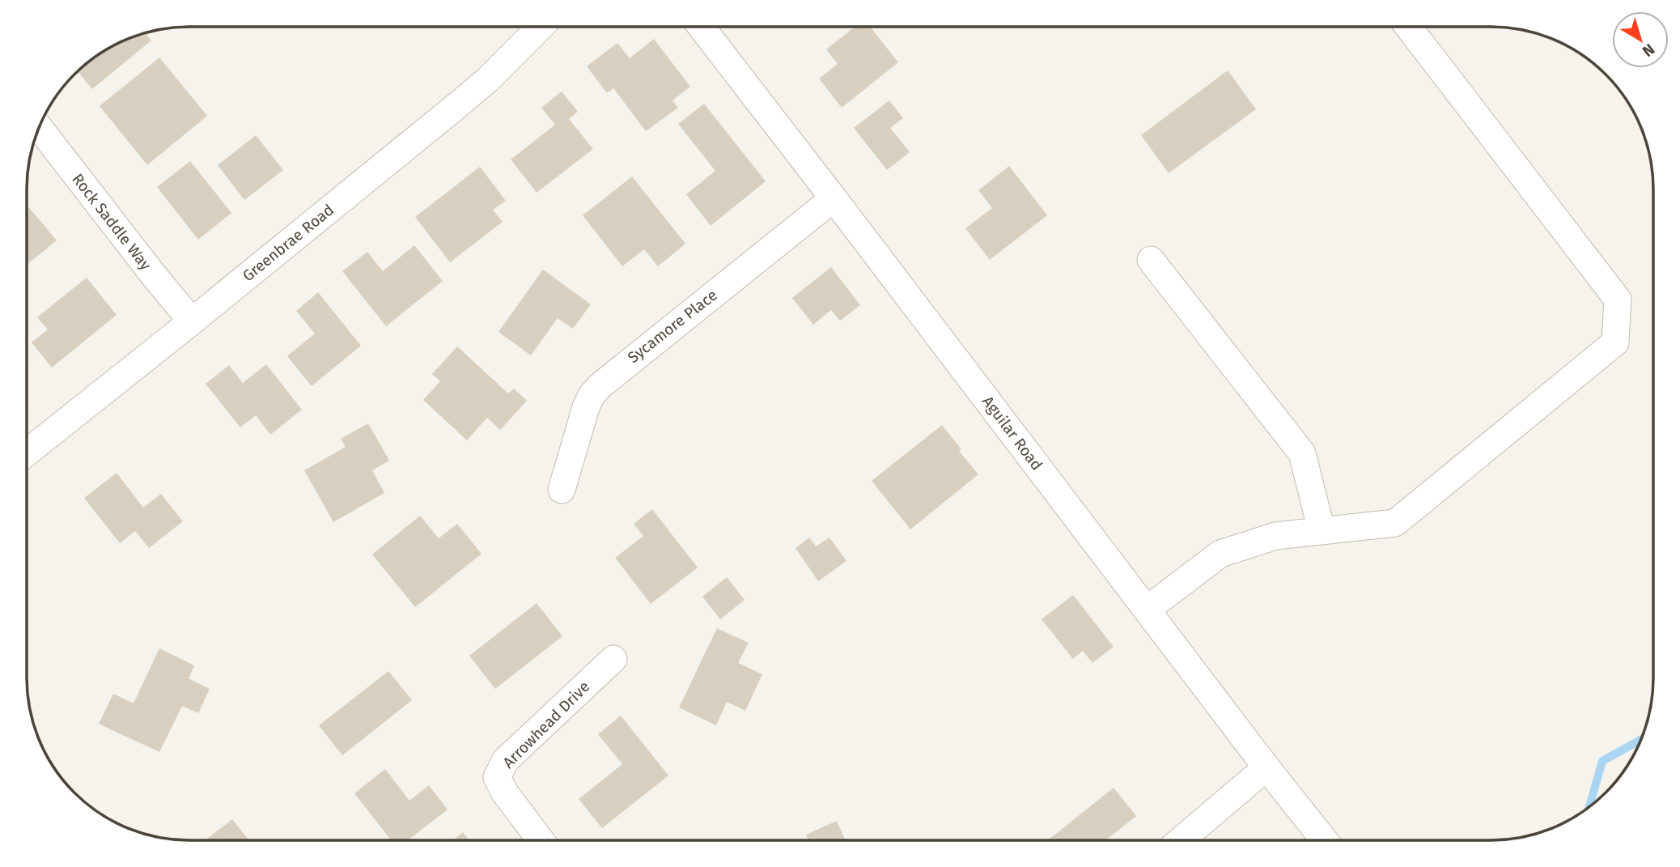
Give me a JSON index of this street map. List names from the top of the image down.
{
  "streets": {
    "street": [
      "Rock Saddle Way",
      "Greenbrae Road",
      "Sycamore Place",
      "Aguilar Road",
      "Arrowhead Drive"
    ]
  },
  "crossings": [
    ["Rock Saddle Way", "Greenbrae Road"],
    ["Sycamore Place", "Aguilar Road"]
  ],
  "north": "bottom right"
}
